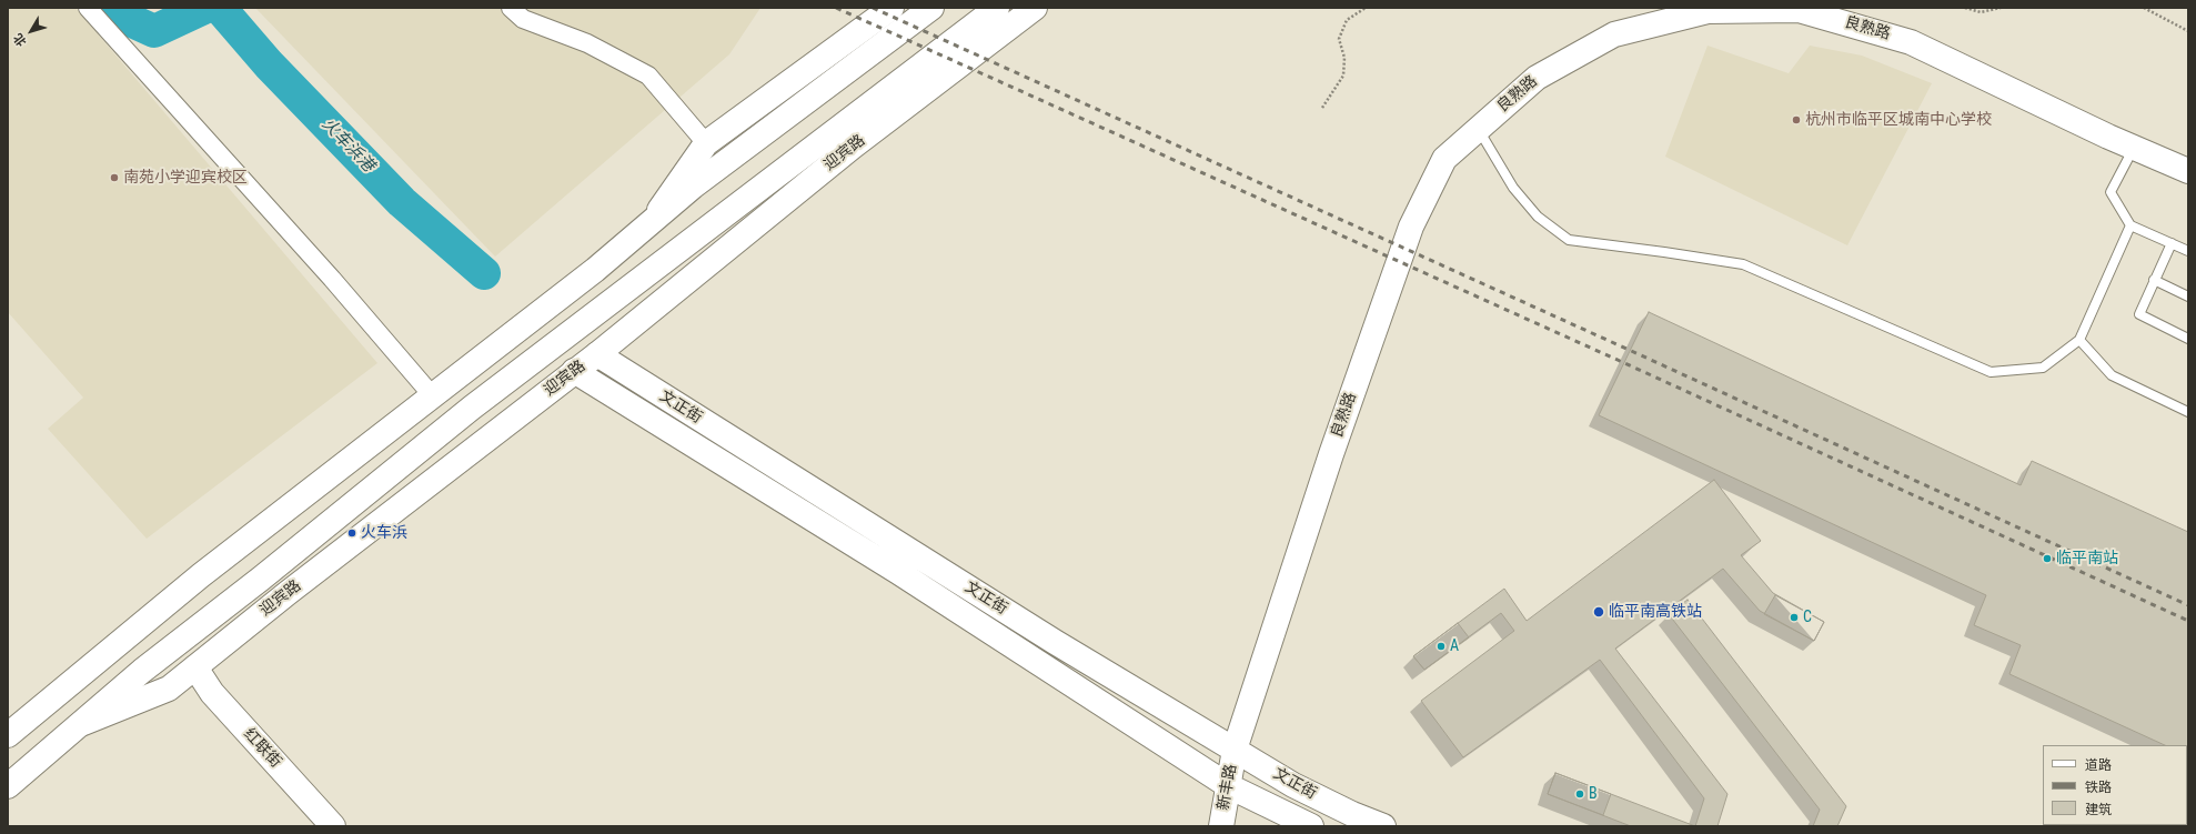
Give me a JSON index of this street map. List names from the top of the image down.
{
  "streets": {
    "main road": [
      "良熟路",
      "迎宾路",
      "文正街",
      "红联街",
      "新丰路"
    ]
  },
  "crossings": [
    ["良熟路", "文正街"],
    ["良熟路", "新丰路"],
    ["迎宾路", "文正街"],
    ["迎宾路", "红联街"],
    ["文正街", "新丰路"]
  ],
  "water": ["火车浜港"],
  "places": [
    "杭州市临平区城南中心学校",
    "南苑小学迎宾校区",
    "火车浜",
    "临平南站",
    "临平南高铁站",
    "C",
    "A",
    "B"
  ],
  "legend": ["道路", "铁路", "建筑"],
  "north": "bottom left"
}
